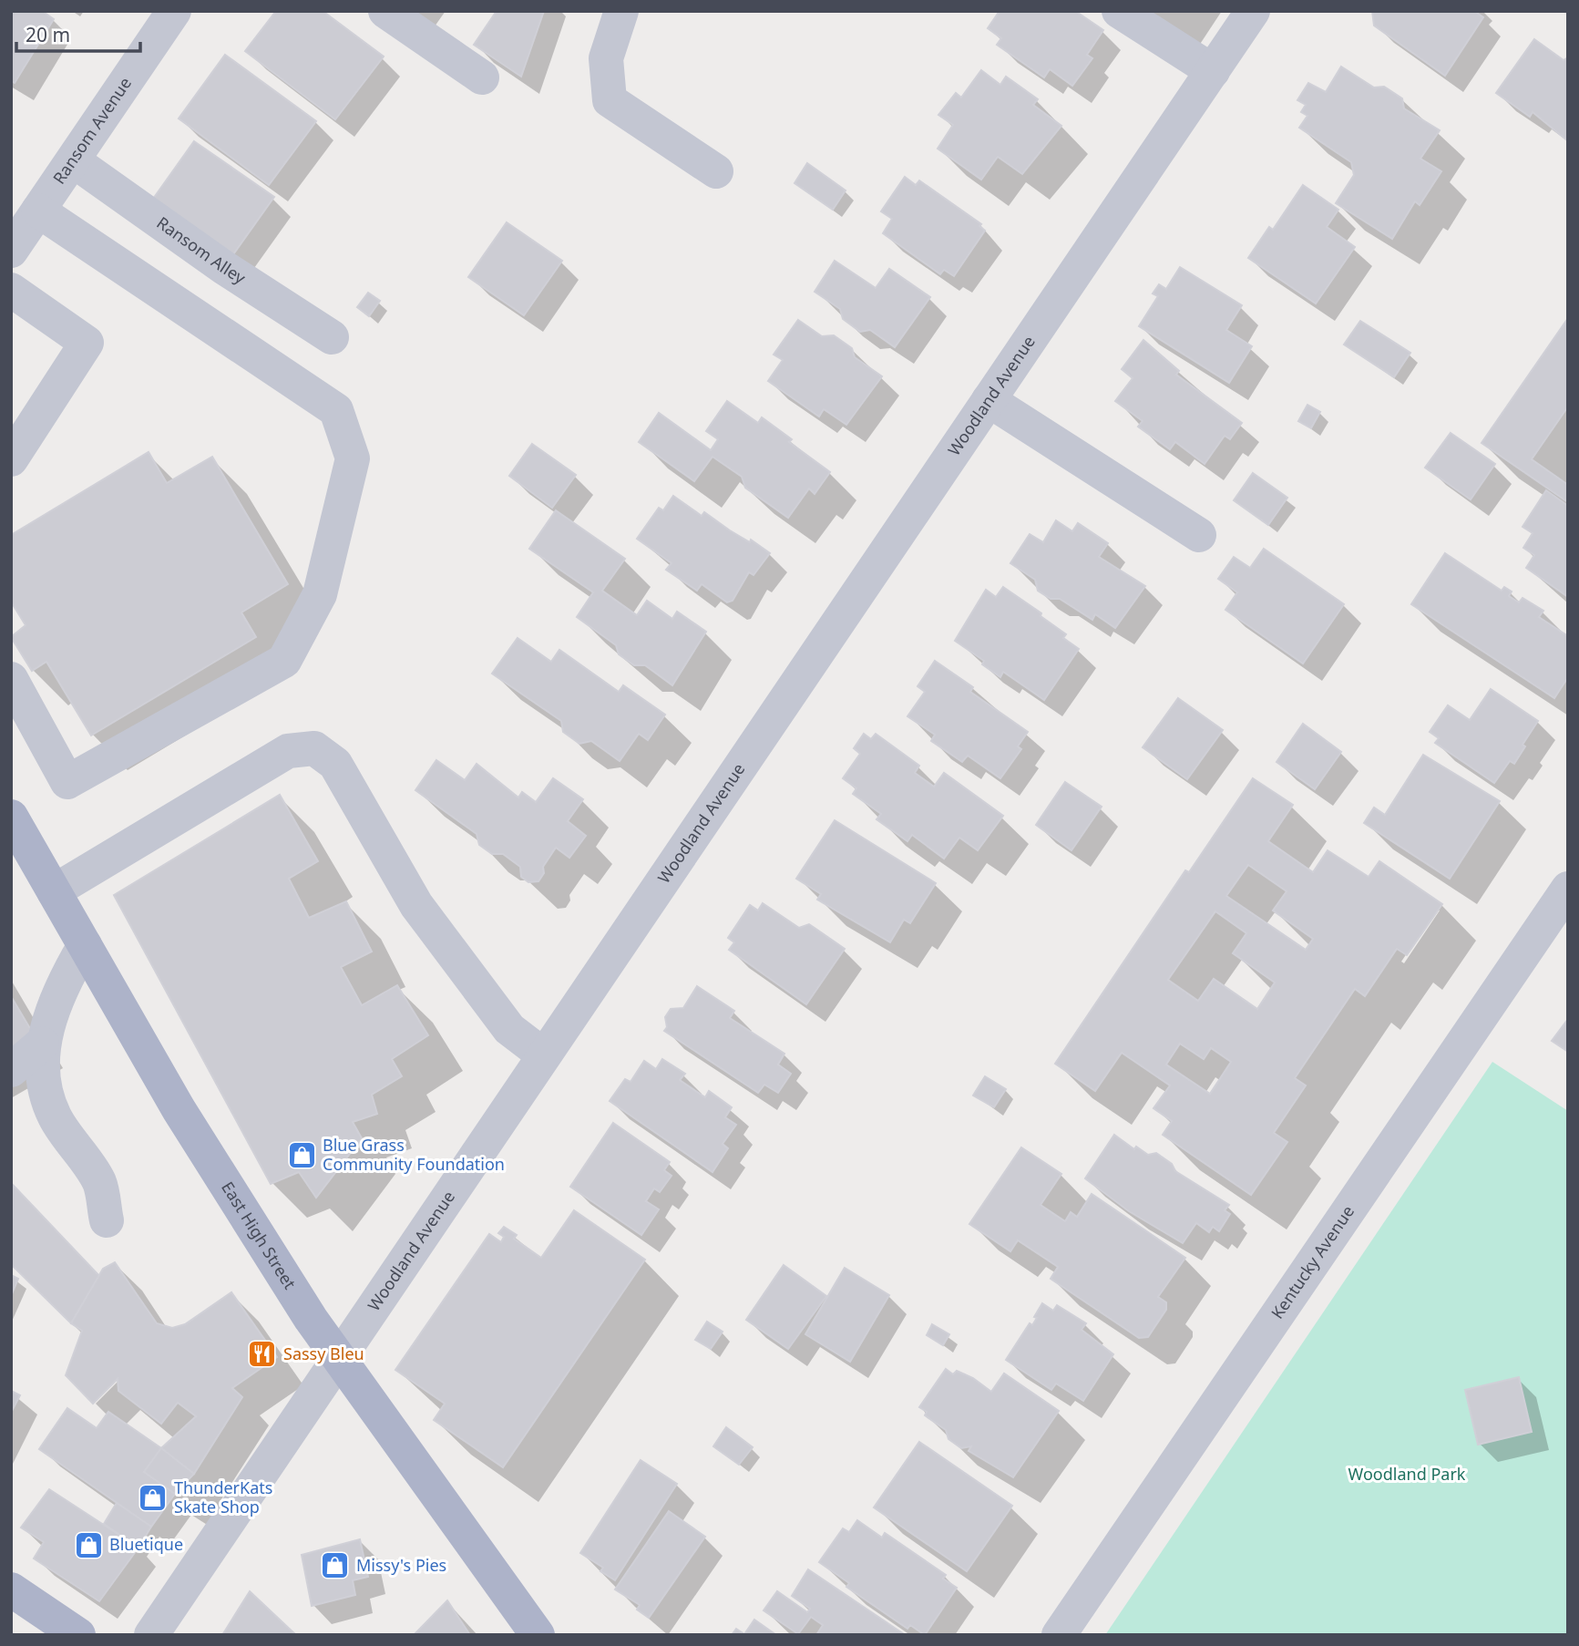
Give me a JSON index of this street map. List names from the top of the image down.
{
  "streets": {
    "main road": ["East High Street"],
    "street": [
      "Ransom Avenue",
      "Ransom Alley",
      "Woodland Avenue",
      "Kentucky Avenue"
    ]
  },
  "crossings": [
    ["Ransom Avenue", "Ransom Alley"],
    ["Woodland Avenue", "East High Street"]
  ],
  "parks": ["Woodland Park"],
  "places": {
    "shop": [
      "Blue Grass Community Foundation",
      "ThunderKats Skate Shop",
      "Bluetique",
      "Missy's Pies"
    ],
    "restaurant": ["Sassy Bleu"]
  },
  "scale_bar": "20 m"
}
